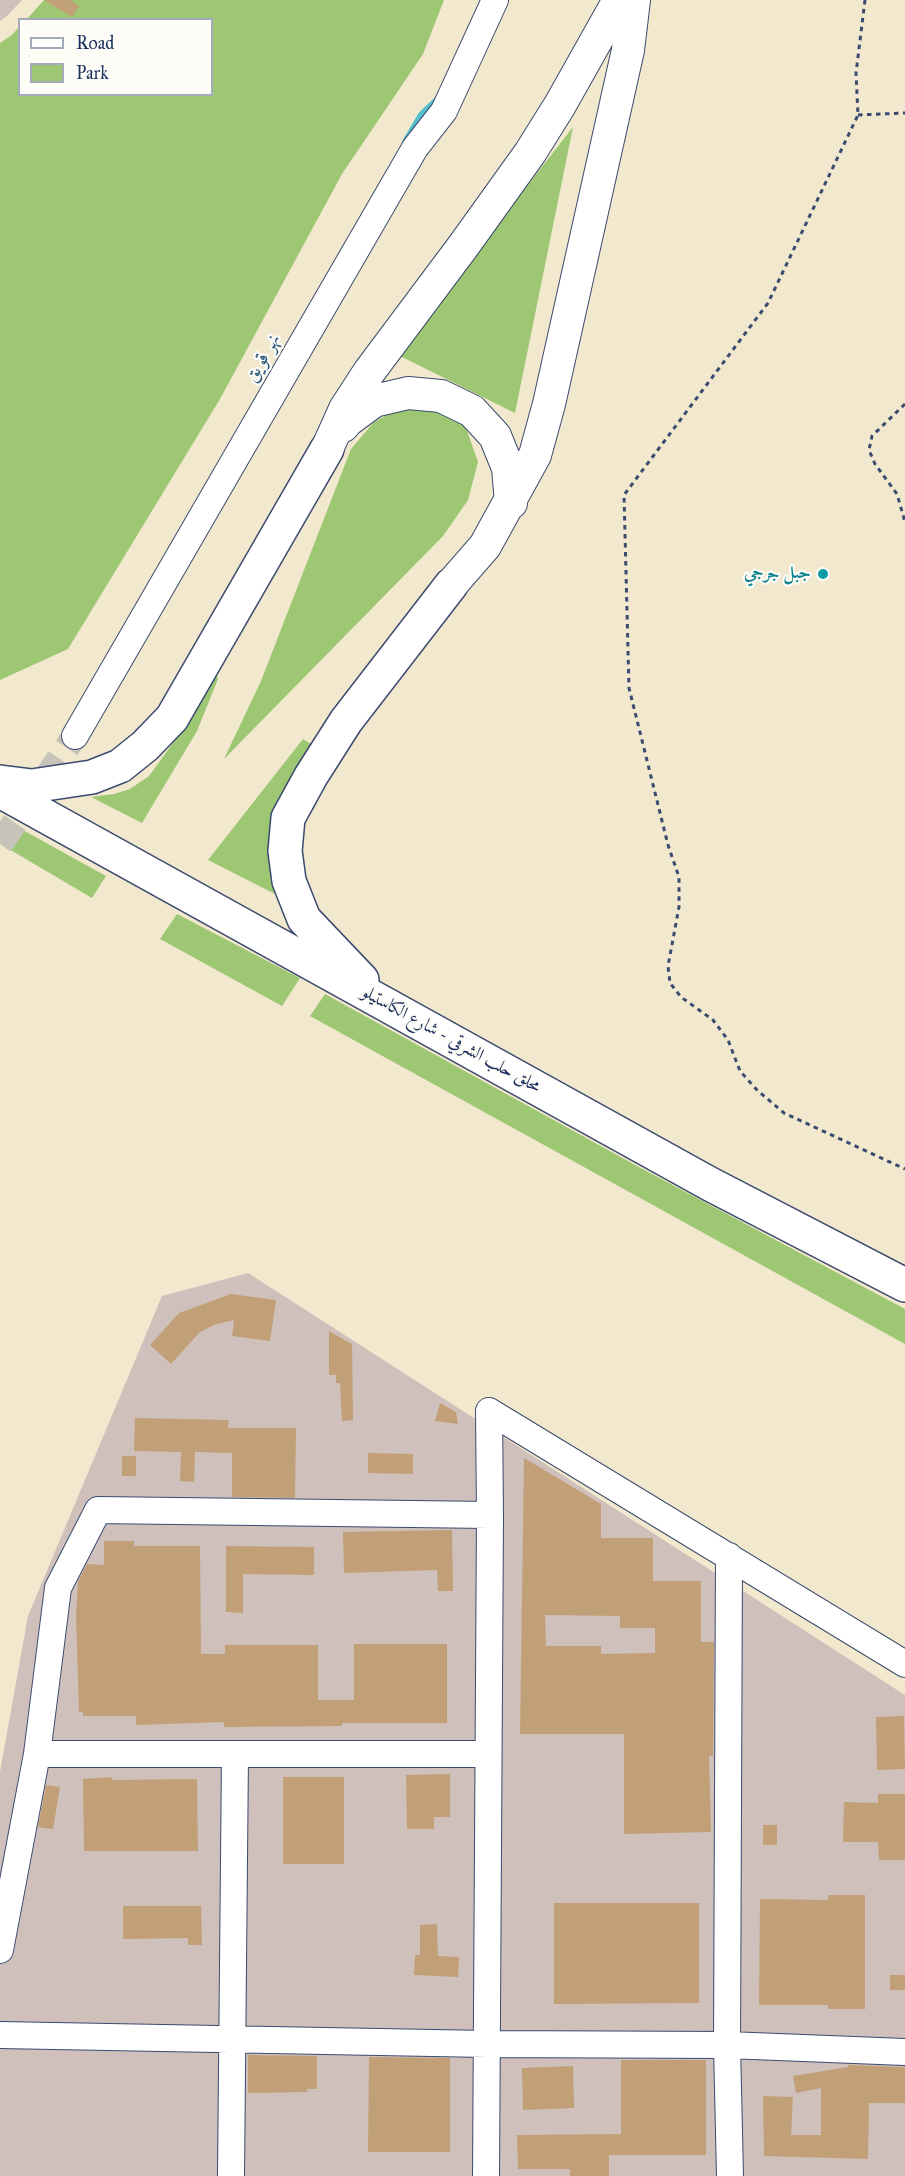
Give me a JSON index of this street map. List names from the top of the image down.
{
  "streets": {
    "highway": ["محلق حلب الشرقي - شارع الكاستيلو"]
  },
  "water": ["نهر قويق"],
  "places": ["جبل جرجي"],
  "legend": ["Road", "Park"]
}
